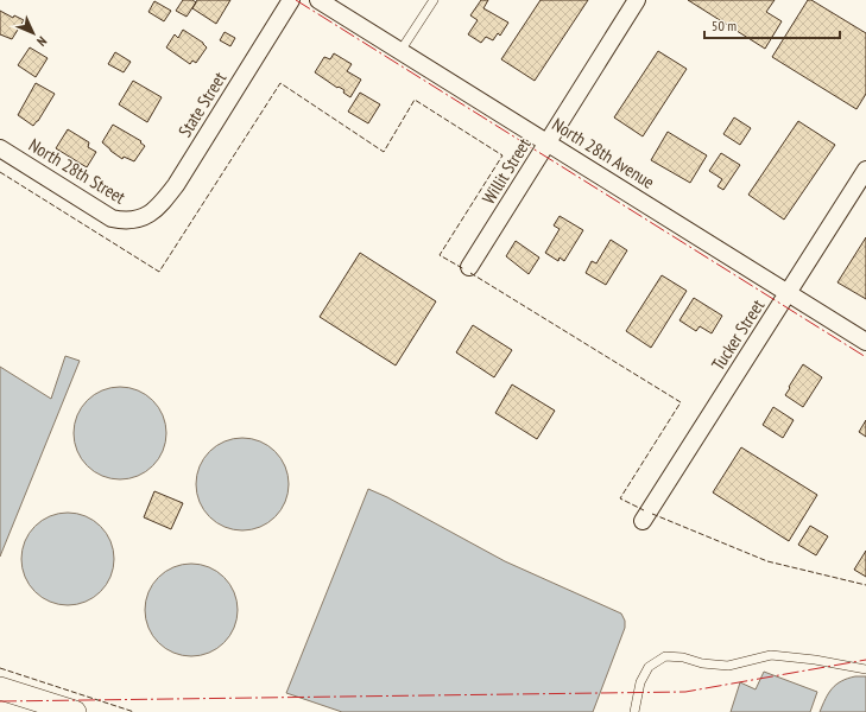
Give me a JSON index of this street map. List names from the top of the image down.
{
  "streets": {
    "street": [
      "State Street",
      "North 28th Avenue",
      "North 28th Street",
      "Willit Street",
      "Tucker Street"
    ]
  },
  "crossings": [
    ["State Street", "North 28th Street"],
    ["North 28th Avenue", "Willit Street"],
    ["North 28th Avenue", "Tucker Street"]
  ],
  "scale_bar": "50 m",
  "north": "bottom right"
}
